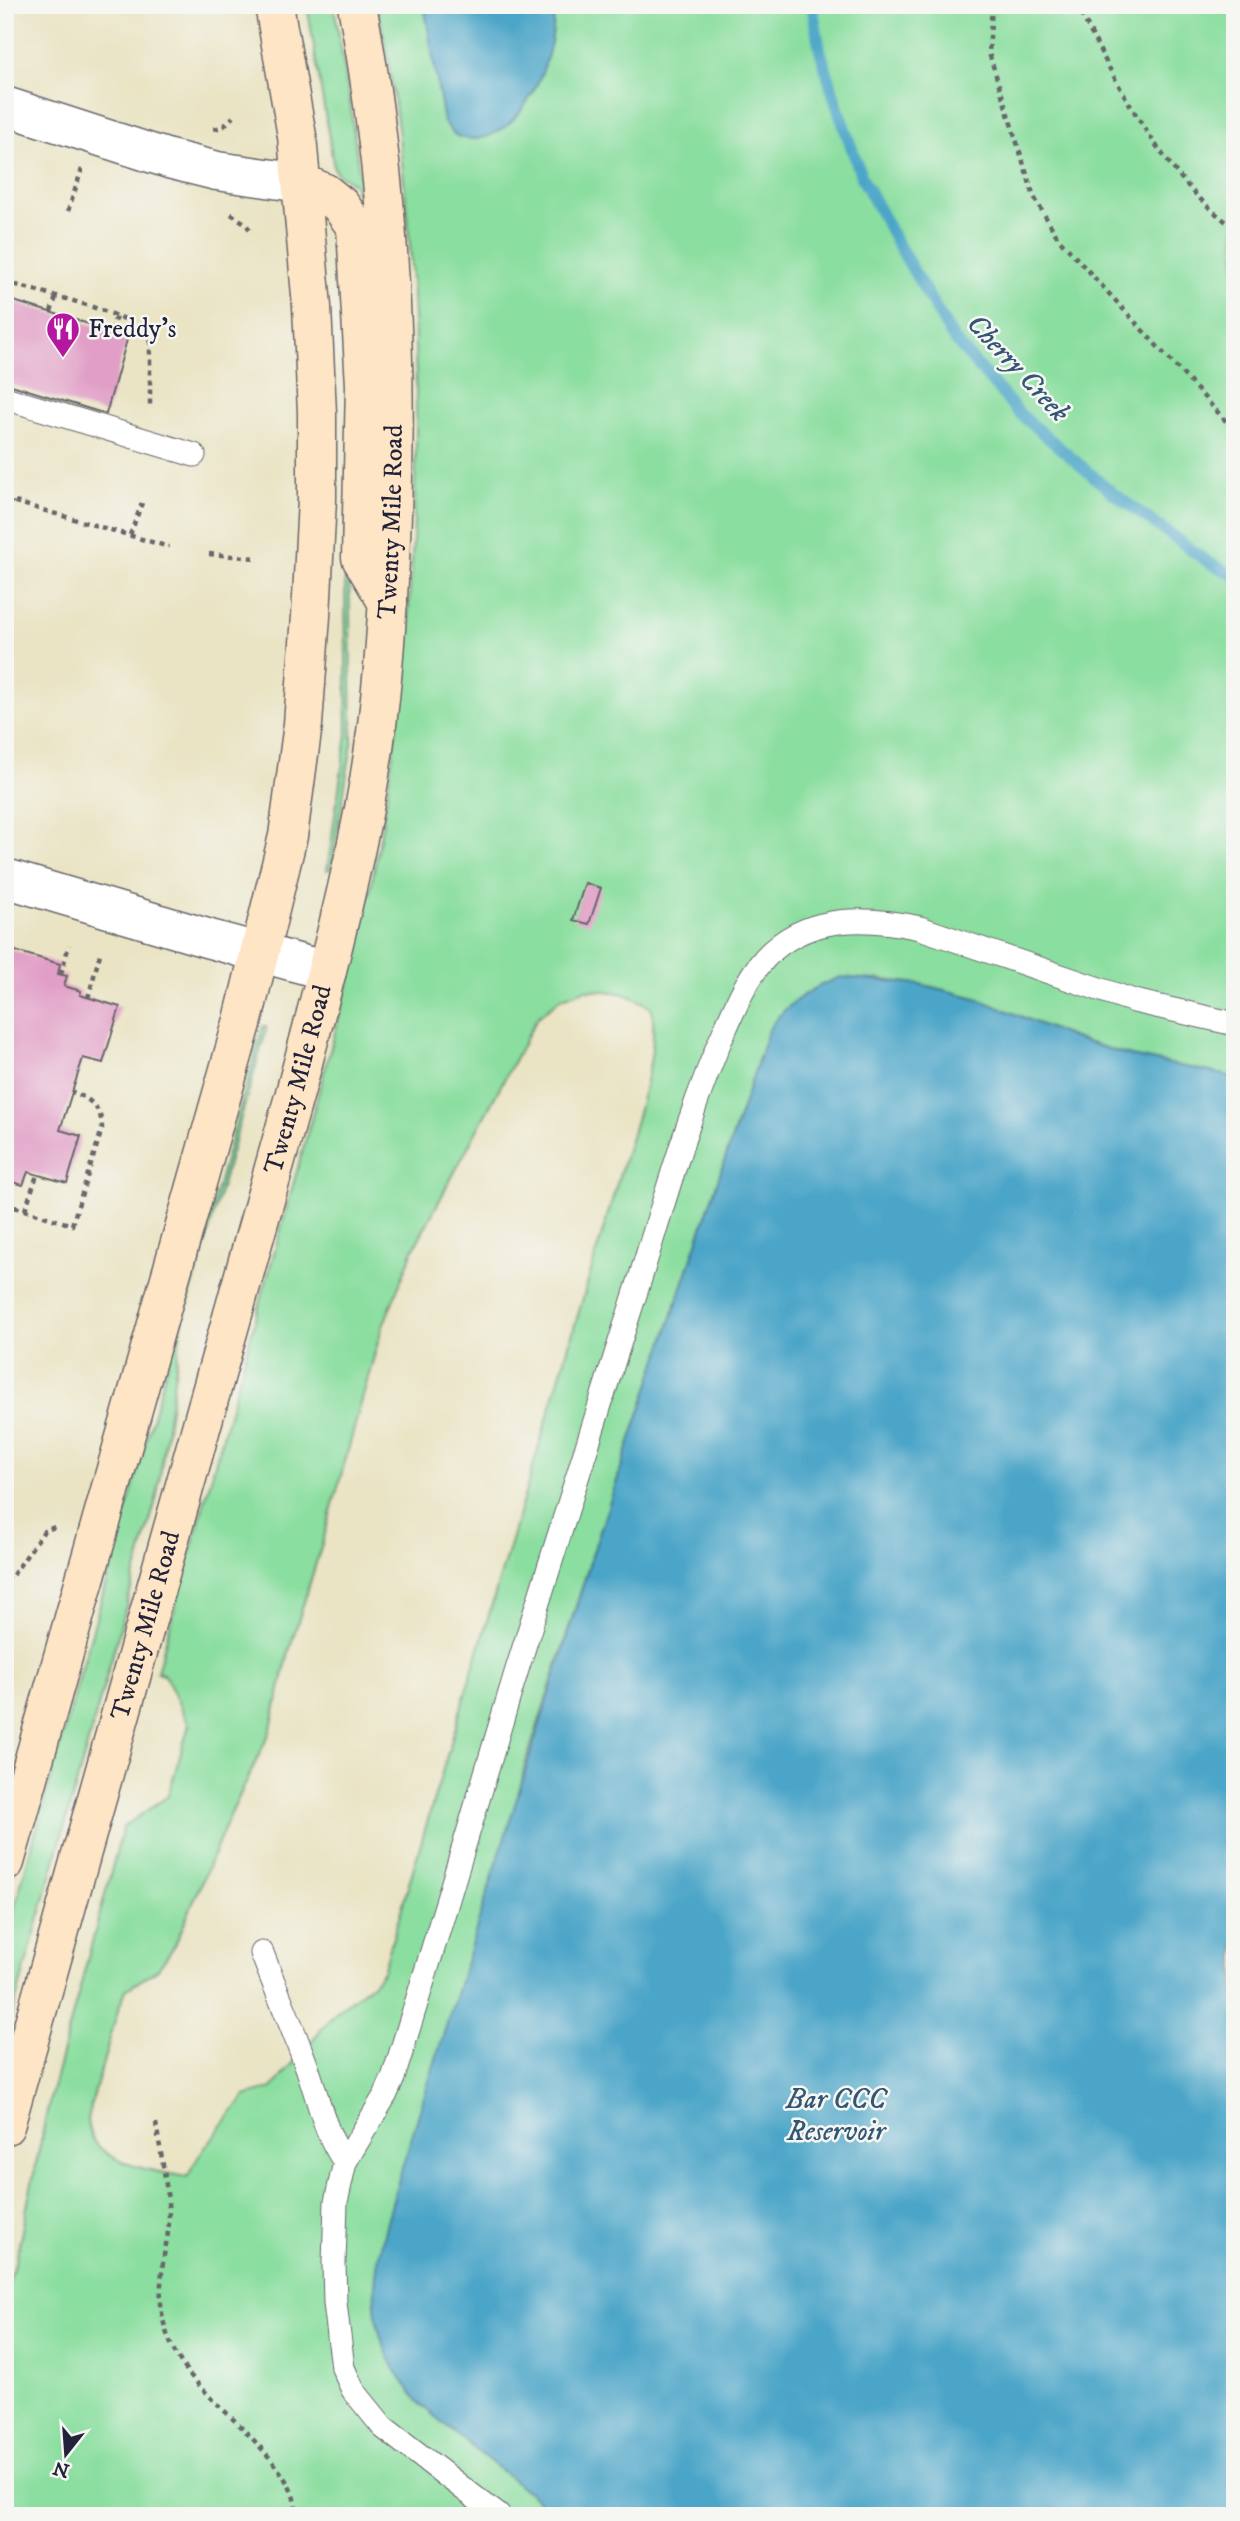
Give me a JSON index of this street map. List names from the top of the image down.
{
  "streets": {
    "main road": ["Twenty Mile Road"]
  },
  "water": ["Cherry Creek", "Bar CCC Reservoir"],
  "places": {
    "restaurant": ["Freddy's"]
  },
  "north": "bottom"
}
